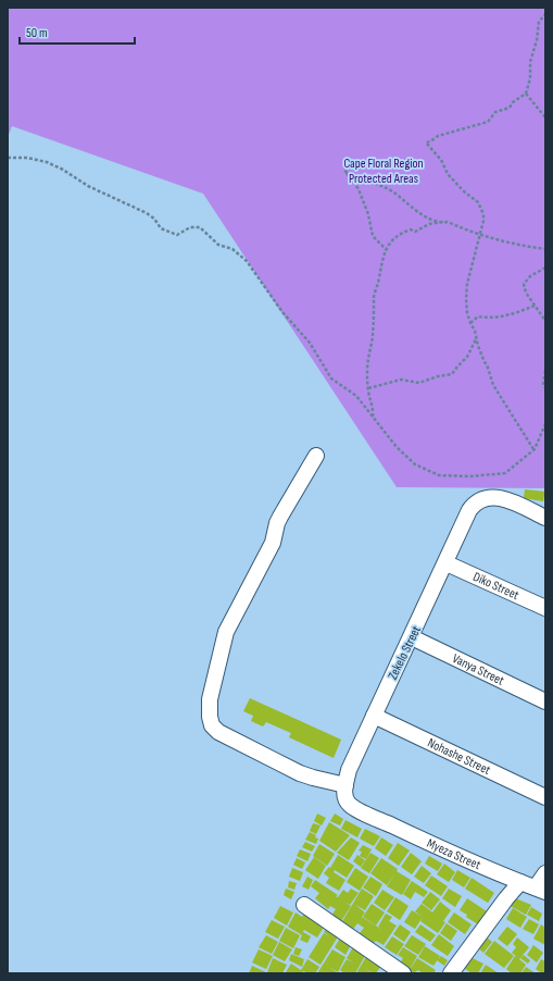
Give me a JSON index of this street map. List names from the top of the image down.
{
  "streets": {
    "street": [
      "Diko Street",
      "Zekelo Street",
      "Vanya Street",
      "Nohashe Street",
      "Myeza Street"
    ]
  },
  "crossings": [
    ["Diko Street", "Zekelo Street"],
    ["Zekelo Street", "Vanya Street"],
    ["Zekelo Street", "Nohashe Street"],
    ["Zekelo Street", "Myeza Street"]
  ],
  "parks": ["Cape Floral Region Protected Areas"],
  "scale_bar": "50 m"
}
